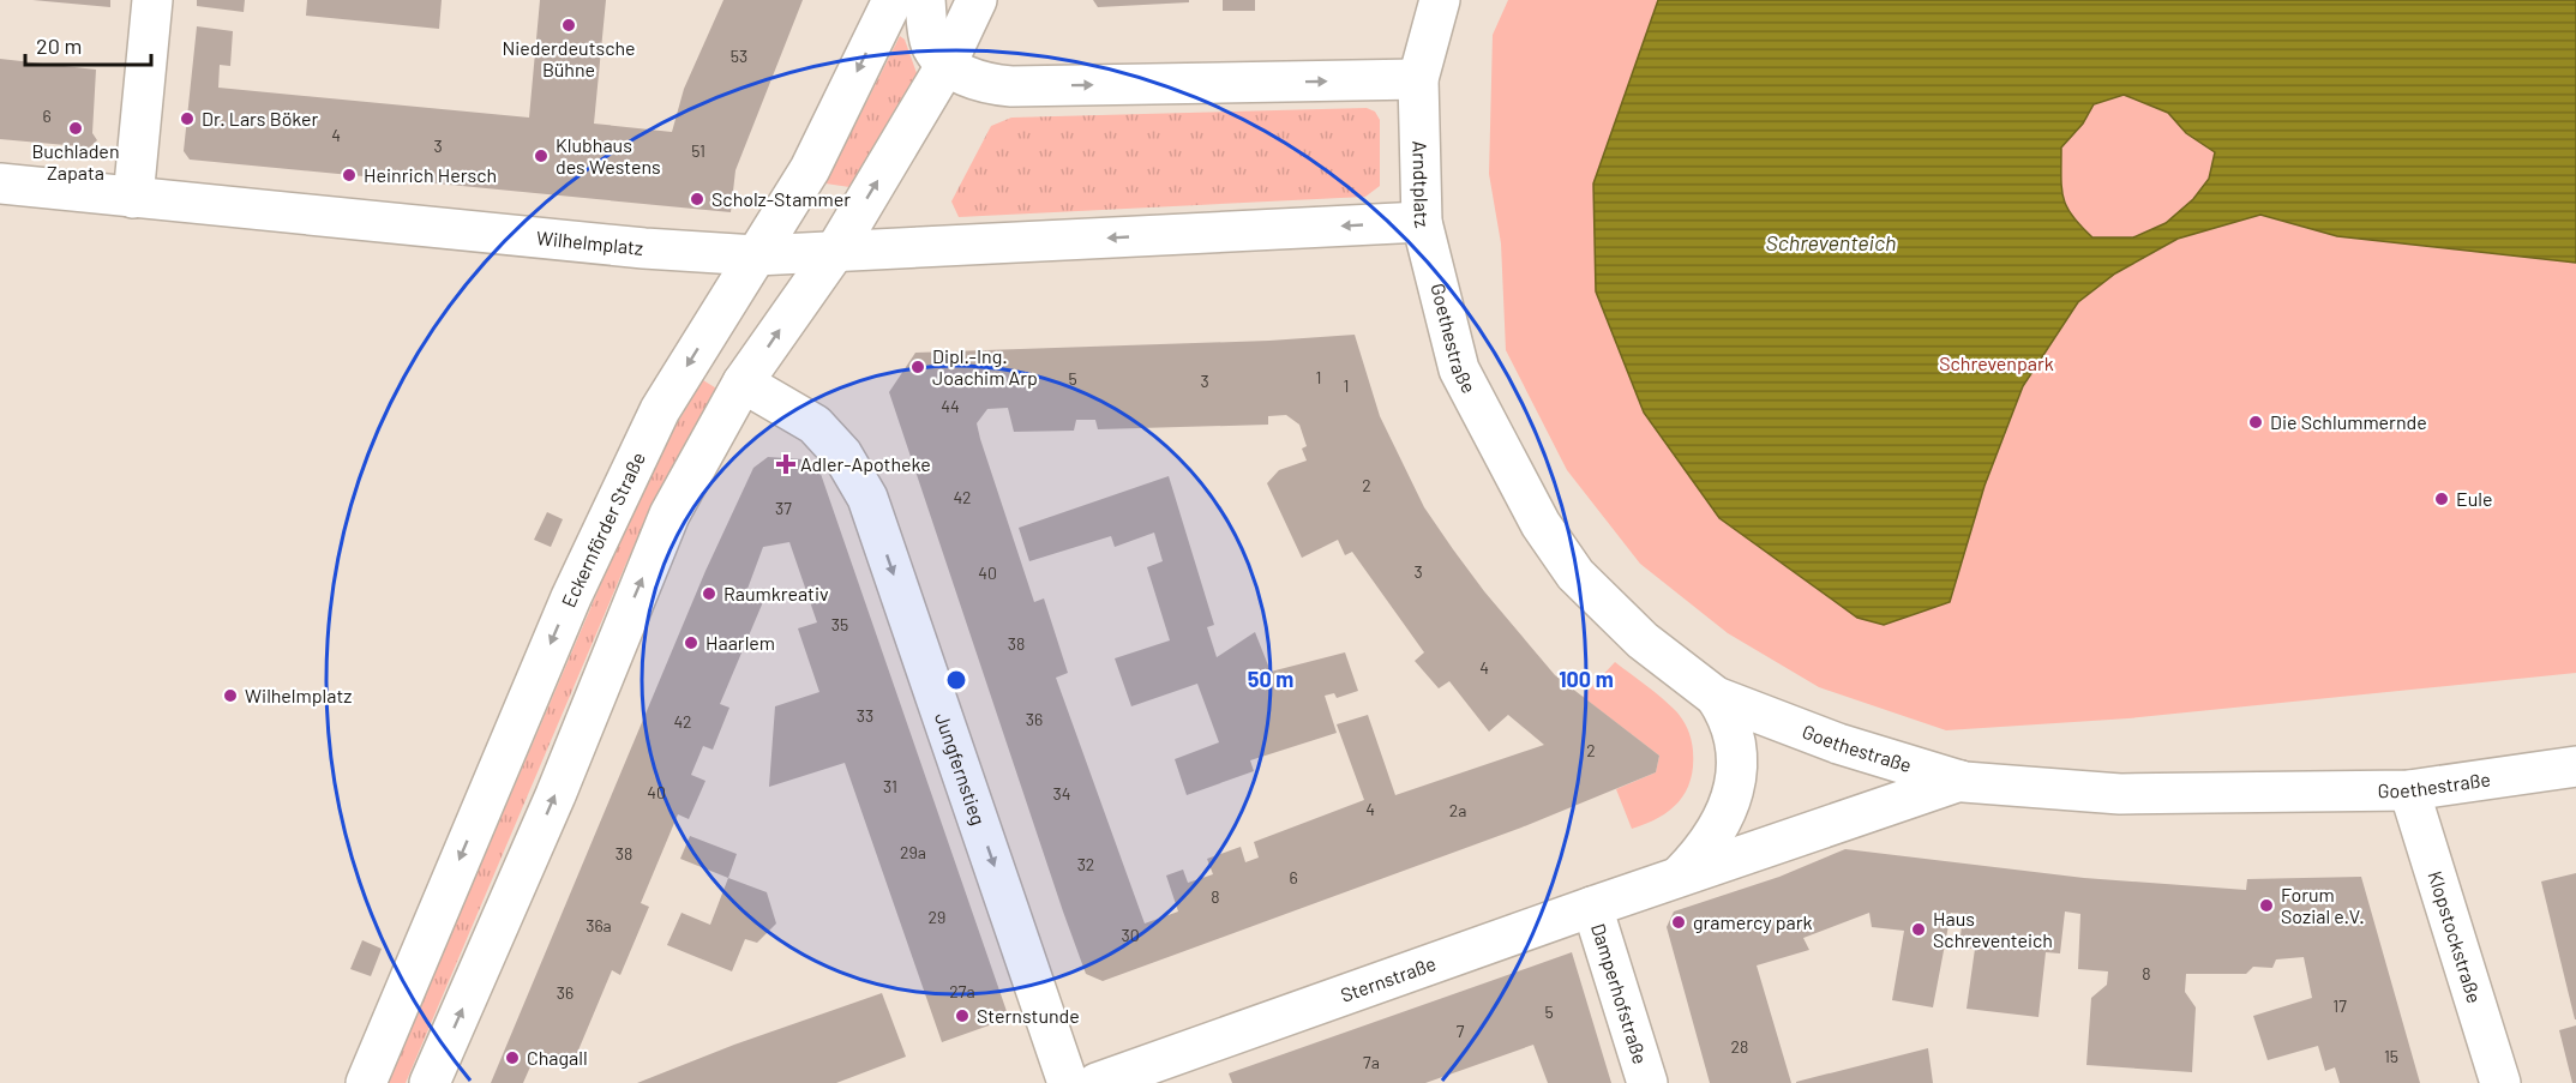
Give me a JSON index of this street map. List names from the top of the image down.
{
  "streets": {
    "street": [
      "Arndtplatz",
      "Wilhelmplatz",
      "Goethestraße",
      "Eckernförder Straße",
      "Jungfernstieg",
      "Klopstockstraße",
      "Sternstraße",
      "Damperhofstraße"
    ]
  },
  "crossings": [
    ["Arndtplatz", "Wilhelmplatz"],
    ["Arndtplatz", "Goethestraße"],
    ["Wilhelmplatz", "Eckernförder Straße"],
    ["Goethestraße", "Klopstockstraße"],
    ["Goethestraße", "Sternstraße"],
    ["Sternstraße", "Damperhofstraße"]
  ],
  "one_way": ["Jungfernstieg"],
  "water": ["Schreventeich"],
  "parks": ["Schrevenpark"],
  "places": {
    "other": [
      "Niederdeutsche Bühne",
      "Dr. Lars Böker",
      "Buchladen Zapata",
      "Klubhaus des Westens",
      "Heinrich Hersch",
      "Scholz-Stammer",
      "Dipl.-Ing. Joachim Arp",
      "Die Schlummernde",
      "Eule",
      "Raumkreativ",
      "Haarlem",
      "Wilhelmplatz",
      "Forum Sozial e.V.",
      "gramercy park",
      "Haus Schreventeich",
      "Sternstunde",
      "Chagall"
    ],
    "health": ["Adler-Apotheke"]
  },
  "house_numbers": [
    "53",
    "6",
    "4",
    "3",
    "51",
    "1",
    "5",
    "3",
    "1",
    "44",
    "2",
    "42",
    "37",
    "3",
    "40",
    "35",
    "38",
    "4",
    "33",
    "36",
    "42",
    "2",
    "31",
    "40",
    "34",
    "4",
    "2a",
    "29a",
    "38",
    "32",
    "6",
    "8",
    "29",
    "36a",
    "30",
    "8",
    "27a",
    "36",
    "17",
    "5",
    "7",
    "28",
    "15",
    "7a"
  ],
  "scale_bar": "20 m",
  "rings": ["50 m", "100 m"]
}
